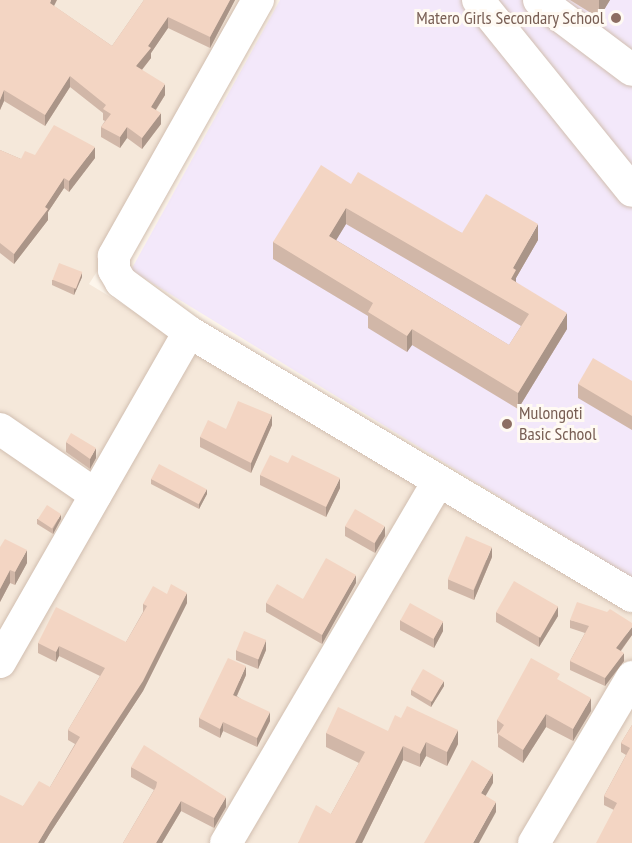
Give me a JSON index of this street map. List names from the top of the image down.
{
  "places": ["Matero Girls Secondary School", "Mulongoti Basic School"]
}
